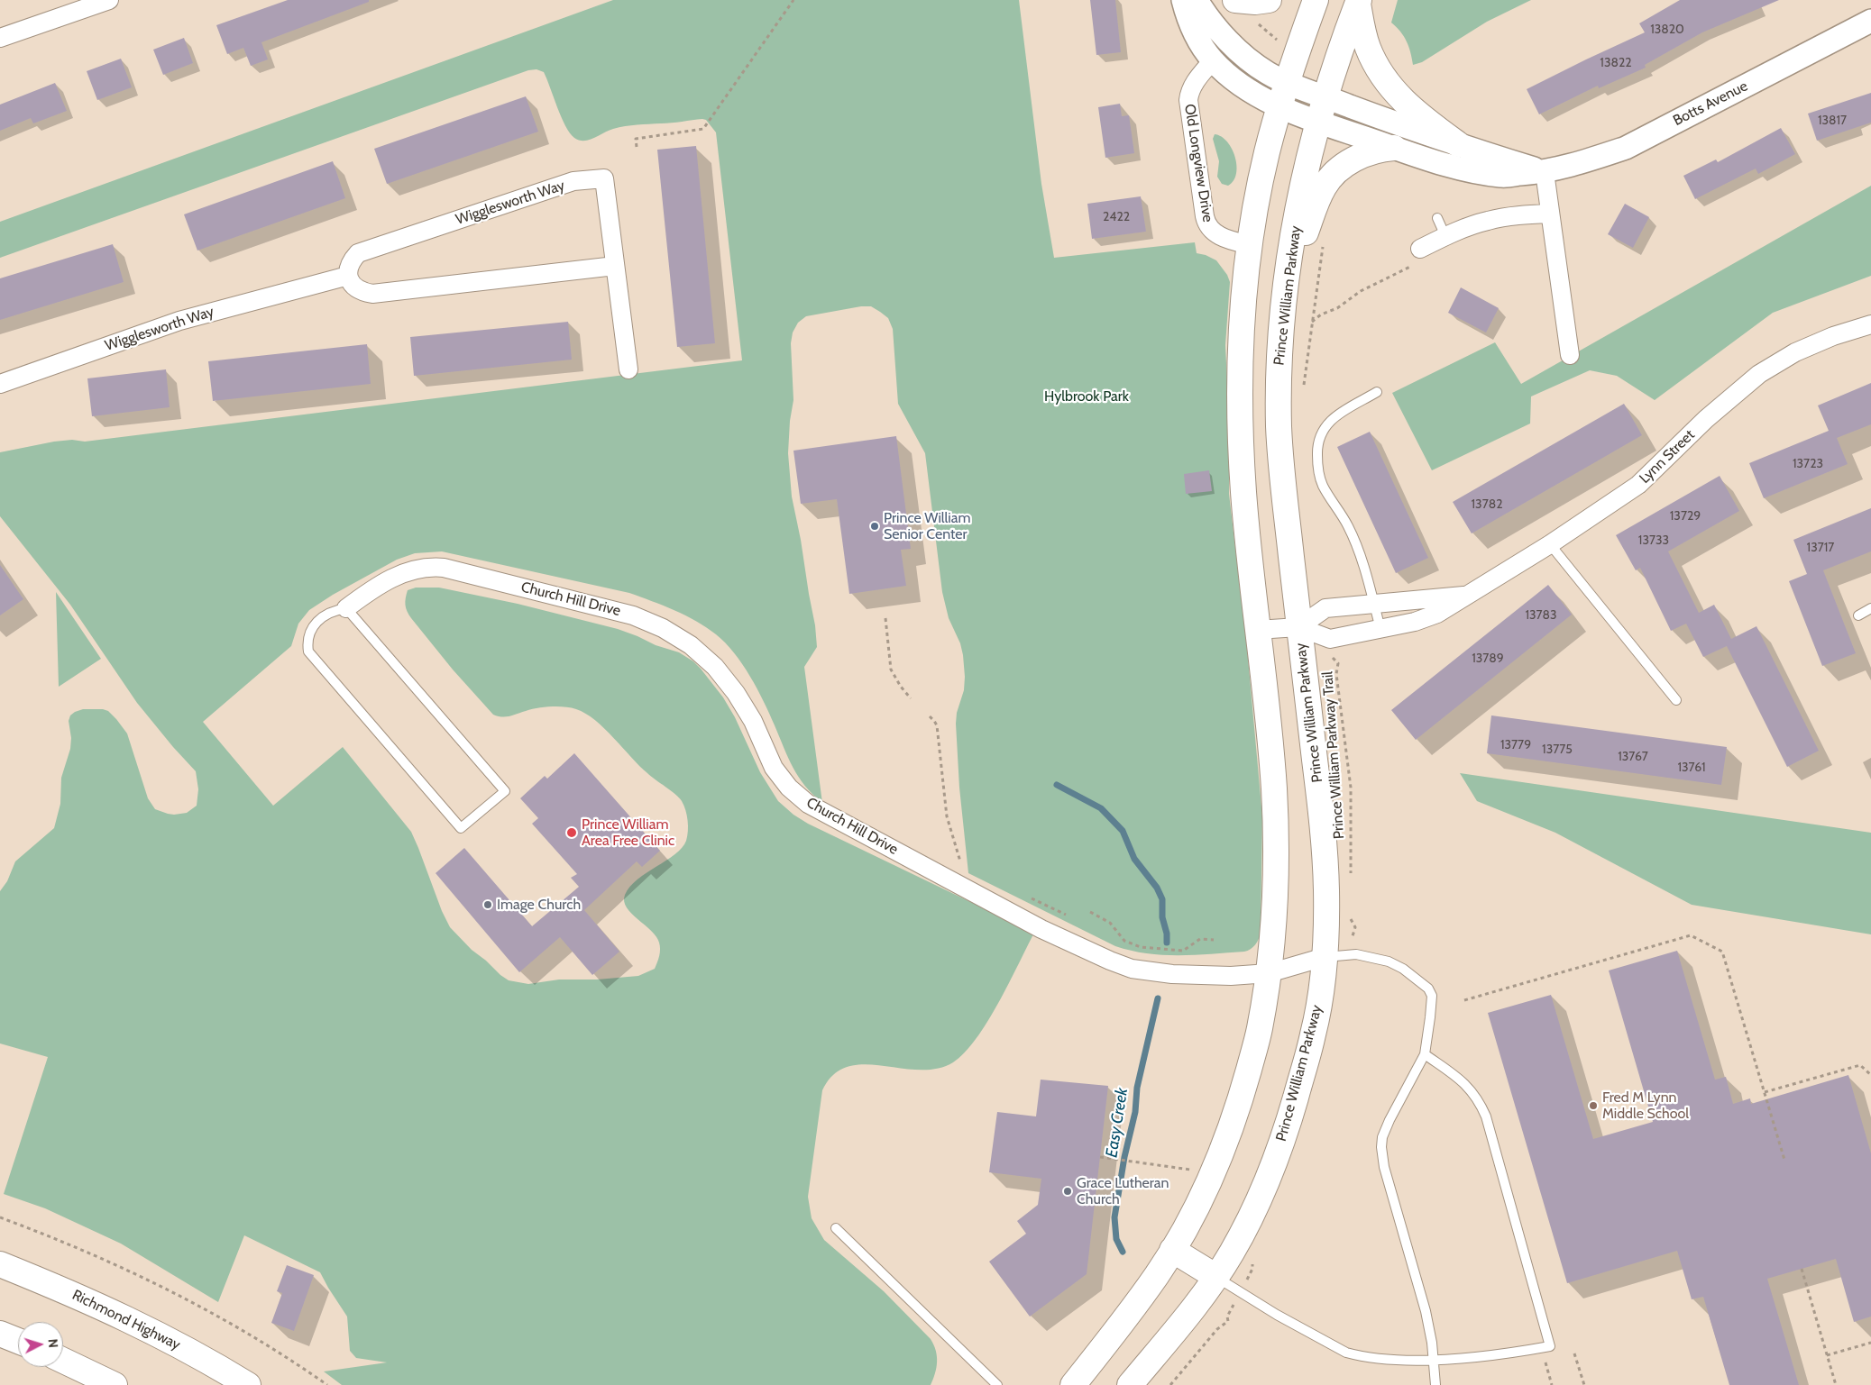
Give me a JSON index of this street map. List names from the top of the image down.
{
  "streets": {
    "main road": ["Prince William Parkway", "Richmond Highway"],
    "street": [
      "Botts Avenue",
      "Old Longview Drive",
      "Wigglesworth Way",
      "Lynn Street",
      "Church Hill Drive"
    ],
    "path": ["Prince William Parkway Trail"]
  },
  "crossings": [
    ["Botts Avenue", "Old Longview Drive"],
    ["Botts Avenue", "Prince William Parkway"],
    ["Prince William Parkway", "Lynn Street"],
    ["Prince William Parkway", "Church Hill Drive"]
  ],
  "water": ["Easy Creek"],
  "parks": ["Hylbrook Park"],
  "places": [
    "Prince William Senior Center",
    "Prince William Area Free Clinic",
    "Image Church",
    "Fred M Lynn Middle School",
    "Grace Lutheran Church"
  ],
  "house_numbers": [
    "13820",
    "13822",
    "13817",
    "2422",
    "13723",
    "13782",
    "13729",
    "13733",
    "13717",
    "13783",
    "13789",
    "13779",
    "13775",
    "13767",
    "13761"
  ],
  "north": "right"
}
